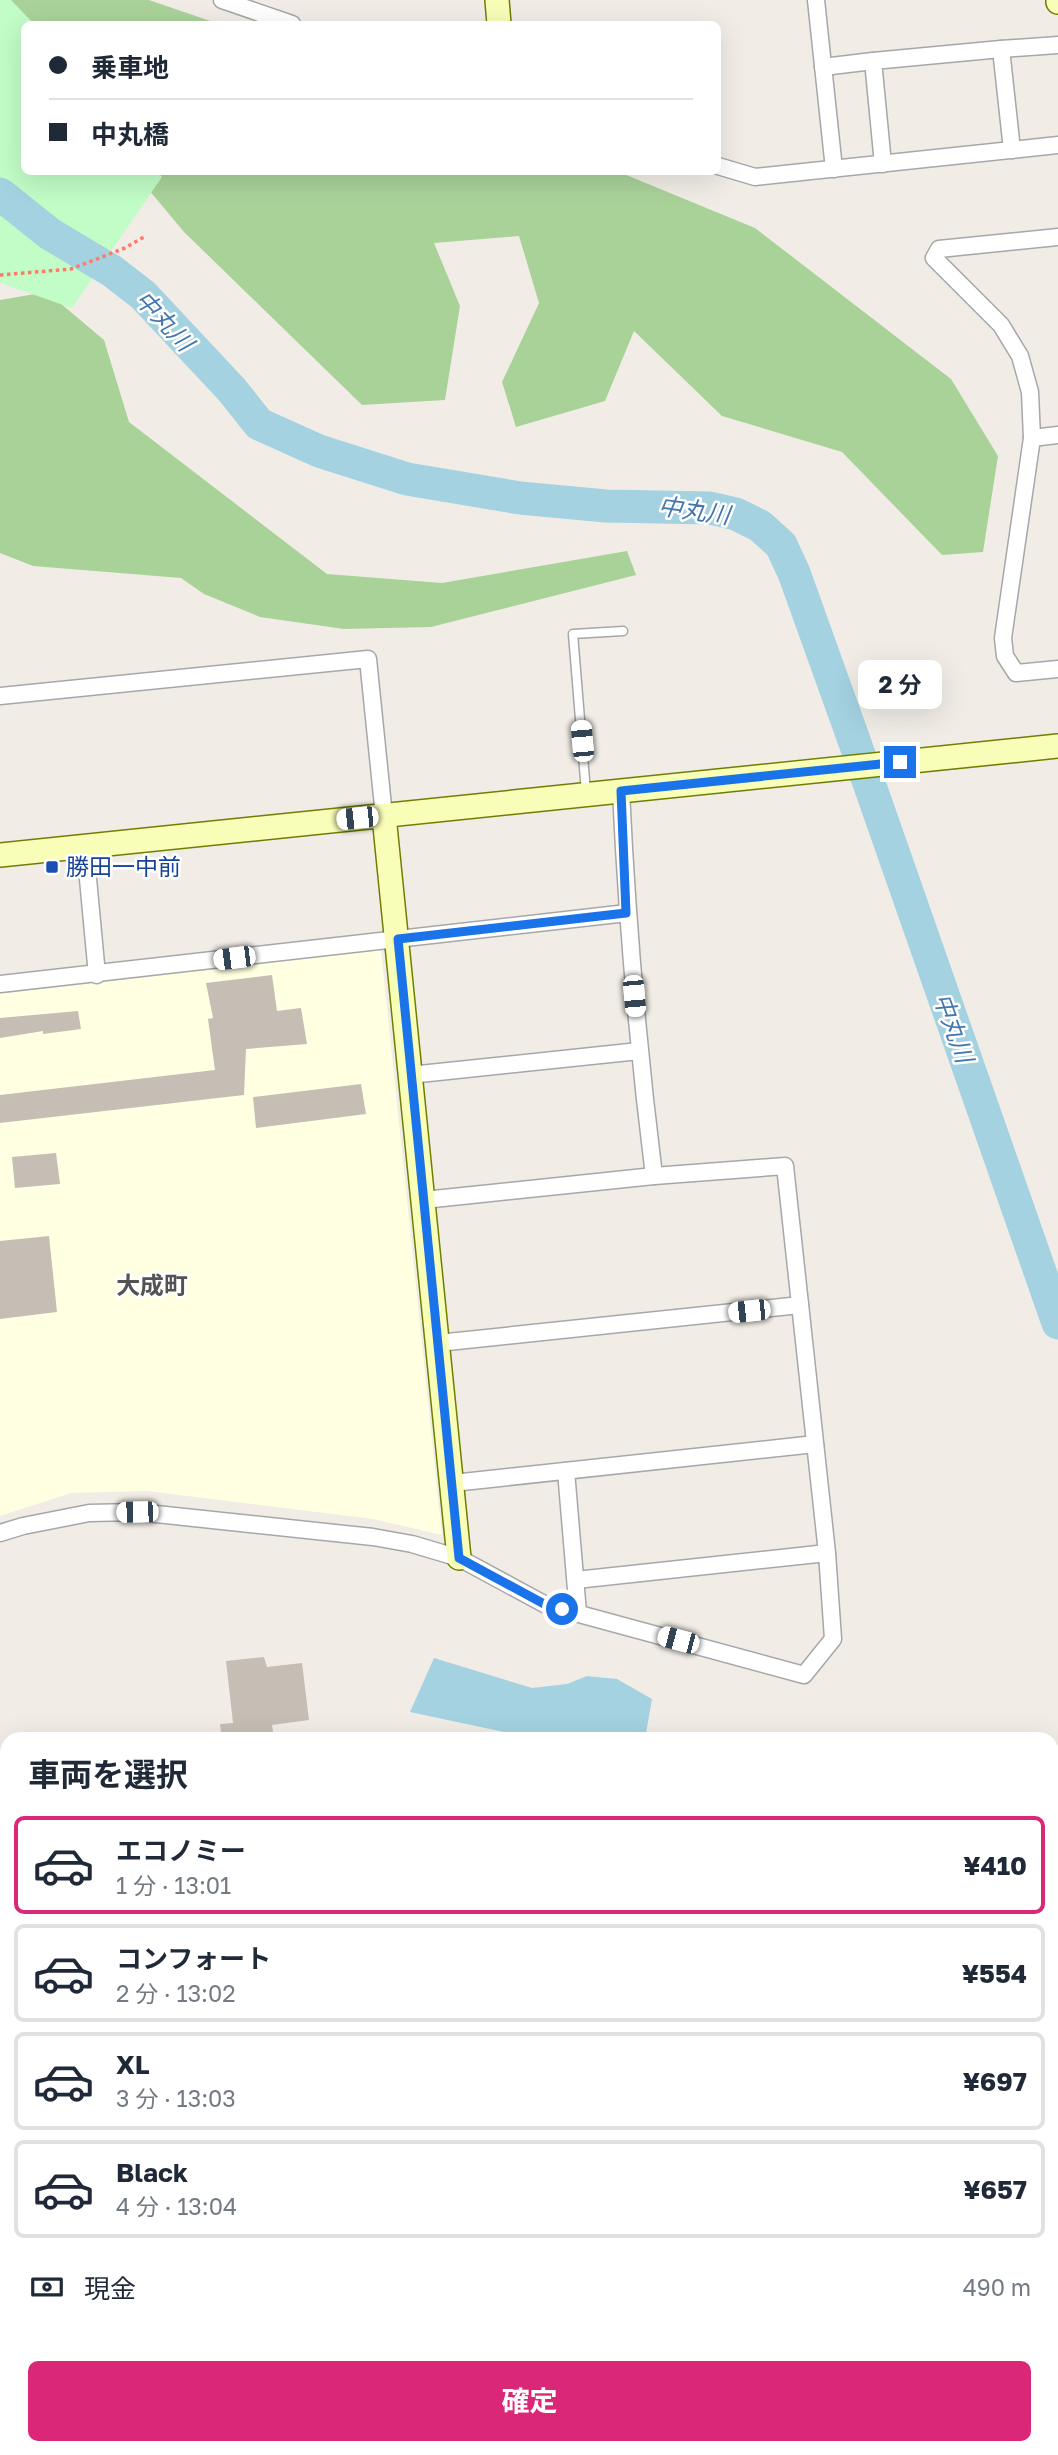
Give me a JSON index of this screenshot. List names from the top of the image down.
{
  "districts": ["大成町"],
  "water": ["中丸川"],
  "places": {
    "transit": ["勝田一中前"]
  },
  "page": {
    "banner": ["乗車地", "中丸橋"],
    "bubble": "2 分",
    "heading": "車両を選択",
    "list": [
      {
        "name": "エコノミー",
        "note": "1 分 · 13:01",
        "value": "¥410"
      },
      {
        "name": "コンフォート",
        "note": "2 分 · 13:02",
        "value": "¥554"
      },
      {
        "name": "XL",
        "note": "3 分 · 13:03",
        "value": "¥697"
      },
      {
        "name": "Black",
        "note": "4 分 · 13:04",
        "value": "¥657"
      }
    ],
    "pay": ["現金", "490 m"],
    "buttons": "確定"
  }
}
